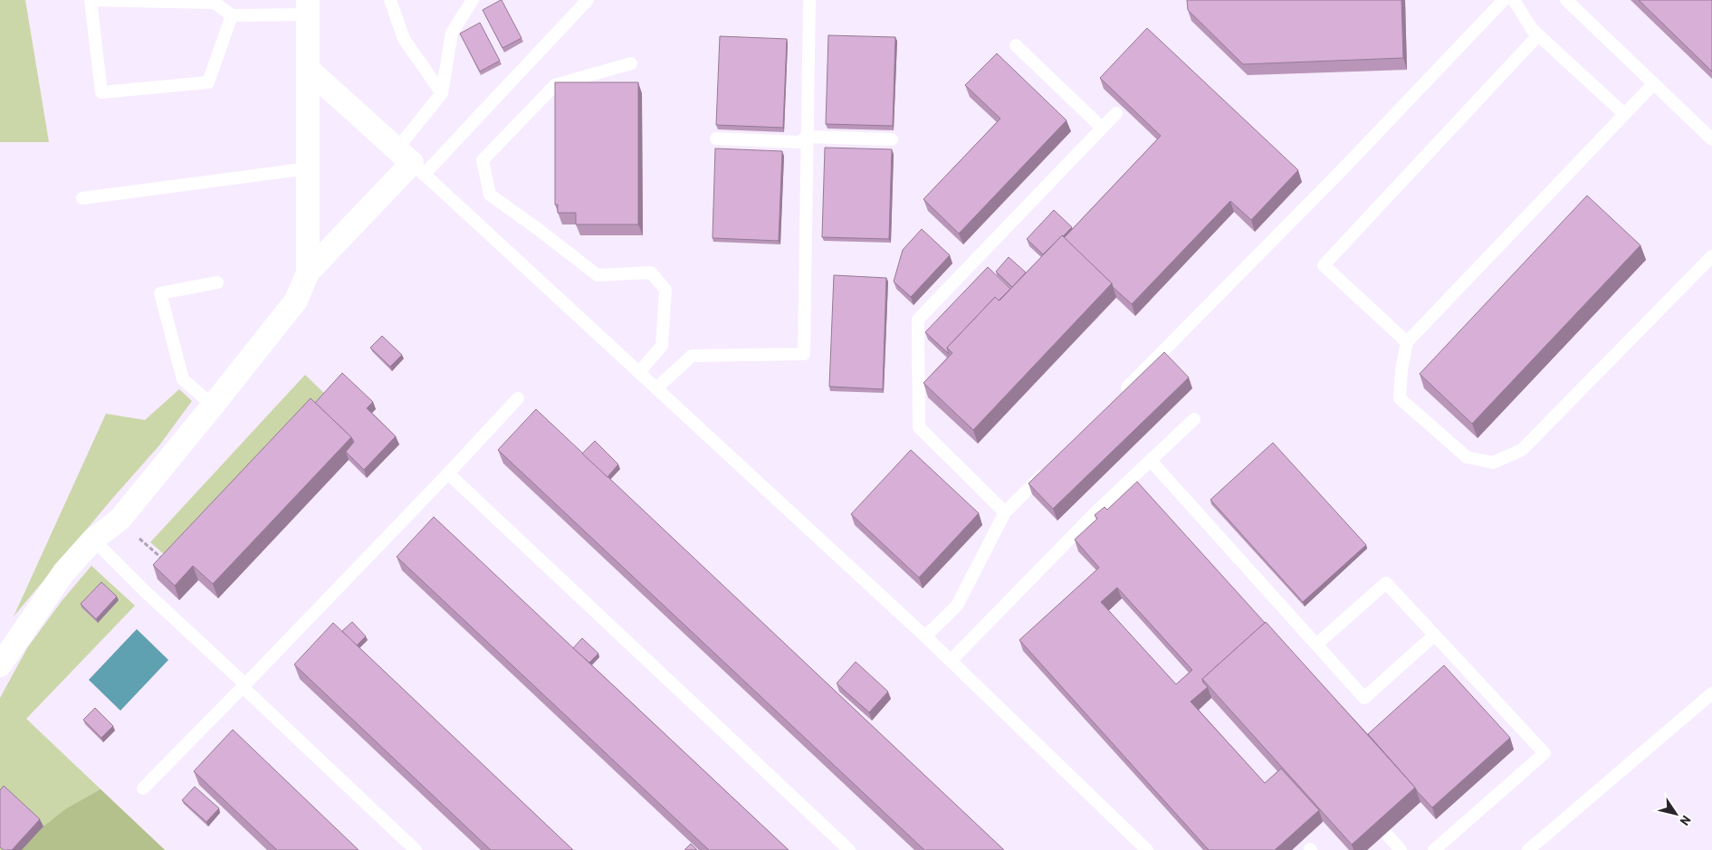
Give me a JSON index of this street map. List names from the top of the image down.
{
  "north": "bottom right"
}
